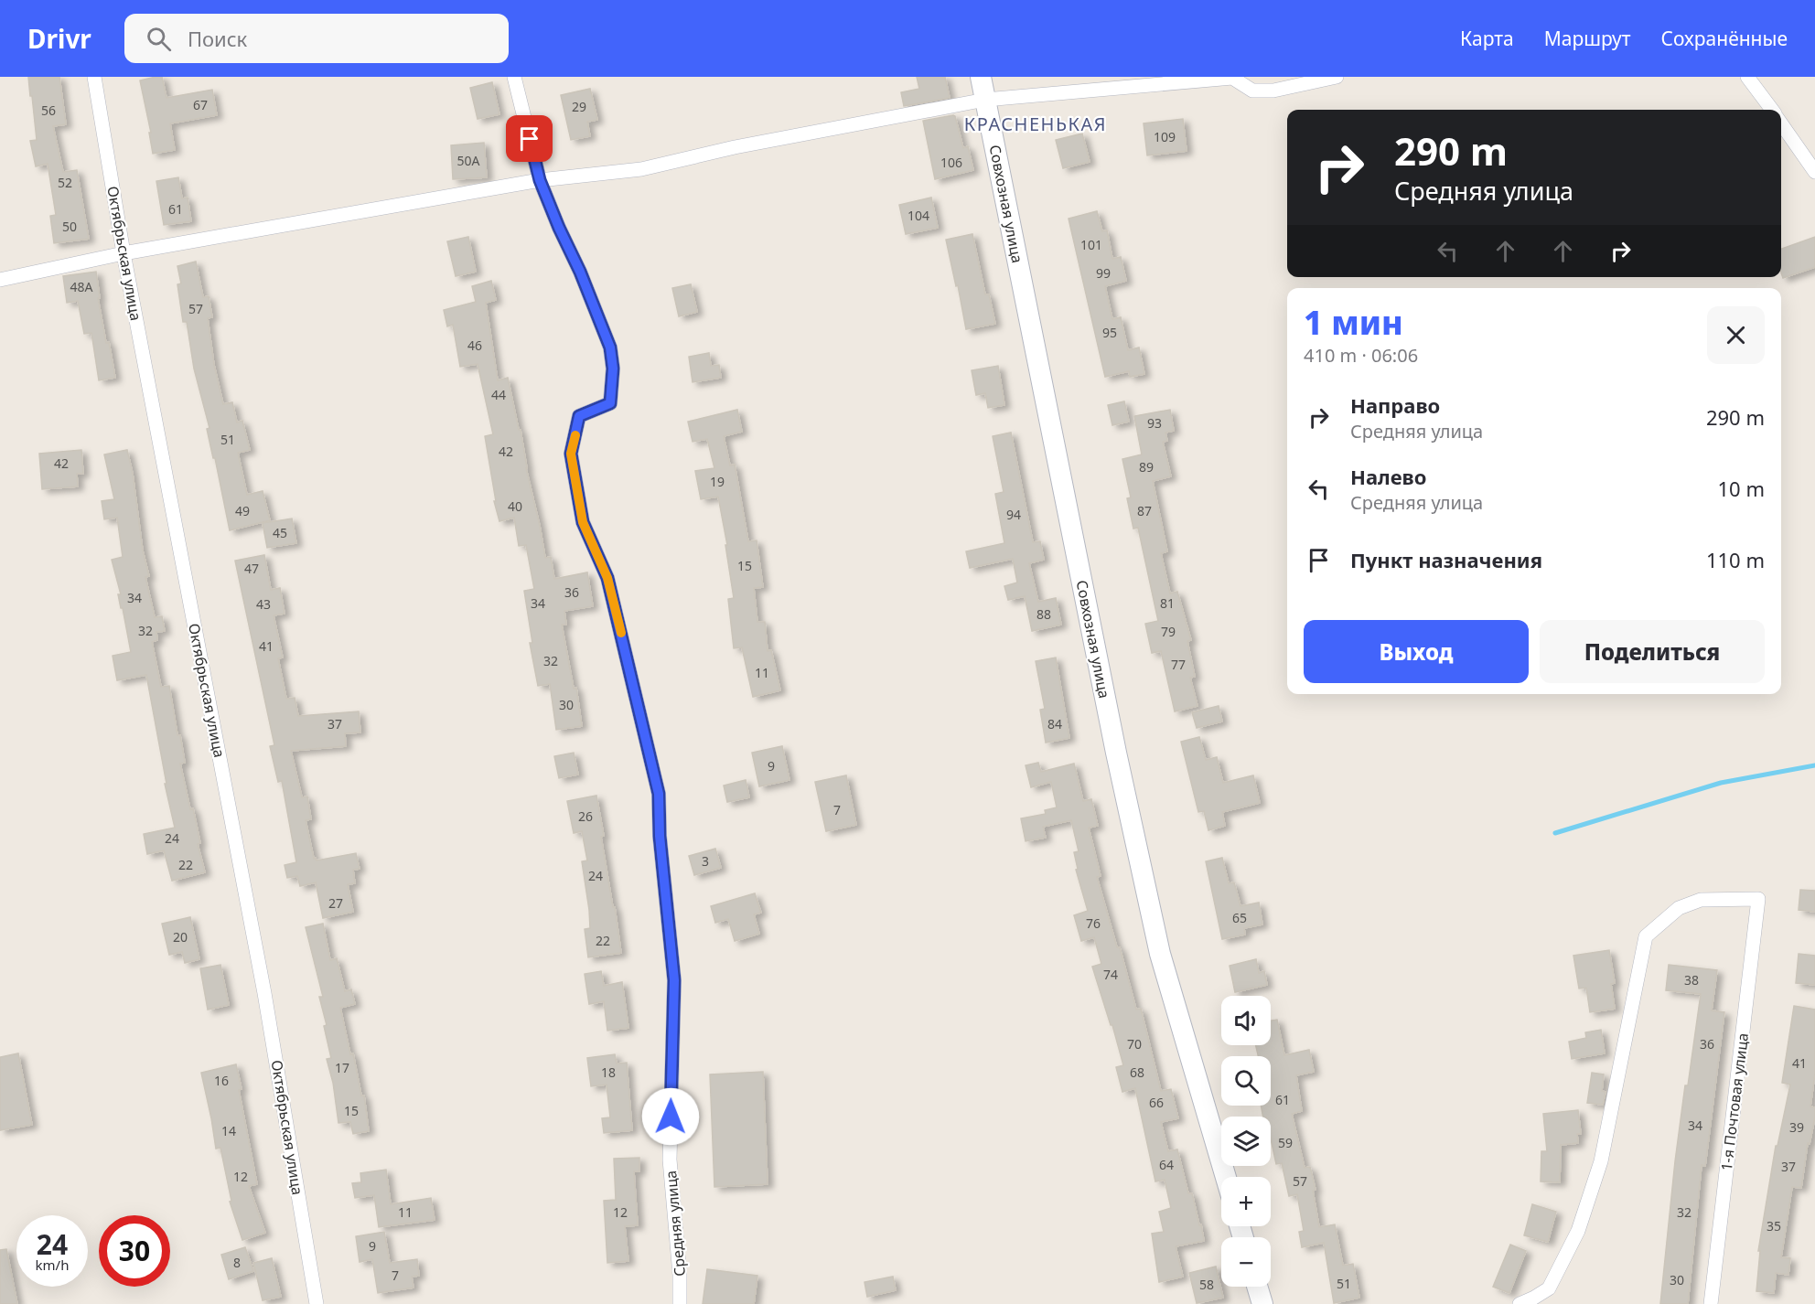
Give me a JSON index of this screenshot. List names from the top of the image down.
{
  "streets": {
    "street": [
      "Совхозная улица",
      "Октябрьская улица",
      "1-я Почтовая улица",
      "Средняя улица"
    ]
  },
  "districts": ["КРАСНЕНЬКАЯ"],
  "house_numbers": [
    "67",
    "29",
    "56",
    "109",
    "50А",
    "106",
    "52",
    "61",
    "104",
    "50",
    "101",
    "99",
    "48А",
    "57",
    "95",
    "46",
    "44",
    "93",
    "51",
    "42",
    "42",
    "89",
    "19",
    "40",
    "49",
    "87",
    "94",
    "45",
    "15",
    "47",
    "36",
    "34",
    "34",
    "81",
    "43",
    "88",
    "32",
    "79",
    "41",
    "32",
    "77",
    "11",
    "30",
    "37",
    "84",
    "9",
    "7",
    "26",
    "24",
    "3",
    "22",
    "24",
    "27",
    "65",
    "76",
    "20",
    "22",
    "74",
    "38",
    "70",
    "36",
    "41",
    "17",
    "18",
    "68",
    "16",
    "61",
    "66",
    "15",
    "34",
    "39",
    "14",
    "59",
    "64",
    "37",
    "12",
    "57",
    "11",
    "12",
    "32",
    "35",
    "9",
    "8",
    "7",
    "30",
    "51",
    "58"
  ],
  "page": {
    "header": "Drivr",
    "search": "Поиск",
    "nav": ["Карта", "Маршрут", "Сохранённые"],
    "turn": ["290 m", "Средняя улица"],
    "heading": ["1 мин", "410 m · 06:06"],
    "list": [
      {
        "name": "Направо",
        "note": "Средняя улица",
        "value": "290 m"
      },
      {
        "name": "Налево",
        "note": "Средняя улица",
        "value": "10 m"
      },
      {
        "name": "Пункт назначения",
        "value": "110 m"
      }
    ],
    "buttons": ["Выход", "Поделиться"],
    "map_buttons": ["+", "−"],
    "speed": "24 km/h",
    "limit": "30"
  }
}
